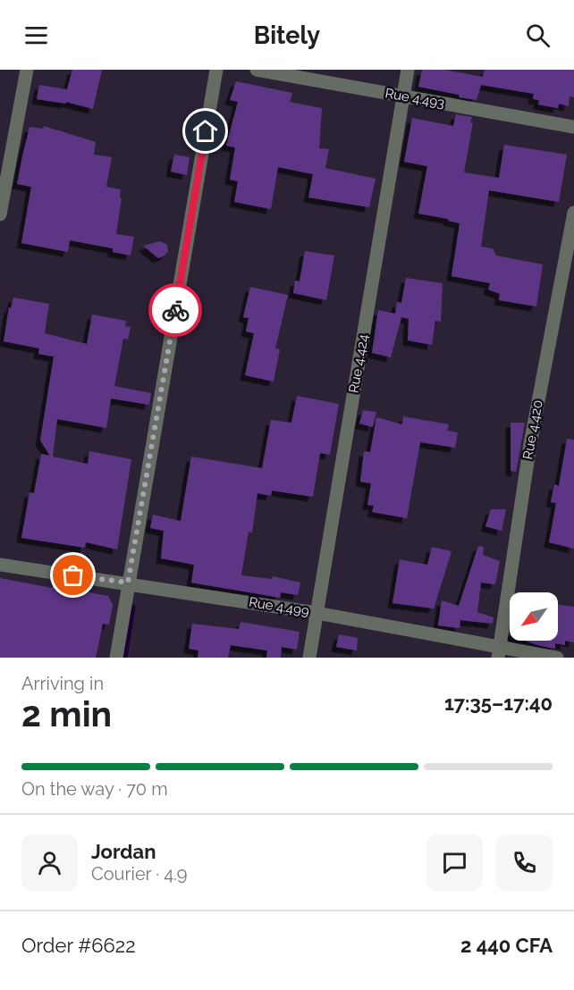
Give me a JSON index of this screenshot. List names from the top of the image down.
{
  "streets": {
    "street": [
      "Rue 4.493",
      "Rue 4.424",
      "Rue 4.420",
      "Rue 4.499"
    ]
  },
  "crossings": [
    ["Rue 4.493", "Rue 4.424"],
    ["Rue 4.424", "Rue 4.499"],
    ["Rue 4.420", "Rue 4.499"]
  ],
  "north": "bottom left",
  "page": {
    "header": "Bitely",
    "heading": ["2 min", "Arriving in", "17:35–17:40"],
    "panel": [
      "Jordan",
      "Courier · 4.9",
      "Order #6622",
      "2 440 CFA"
    ],
    "bar": "On the way · 70 m"
  }
}
